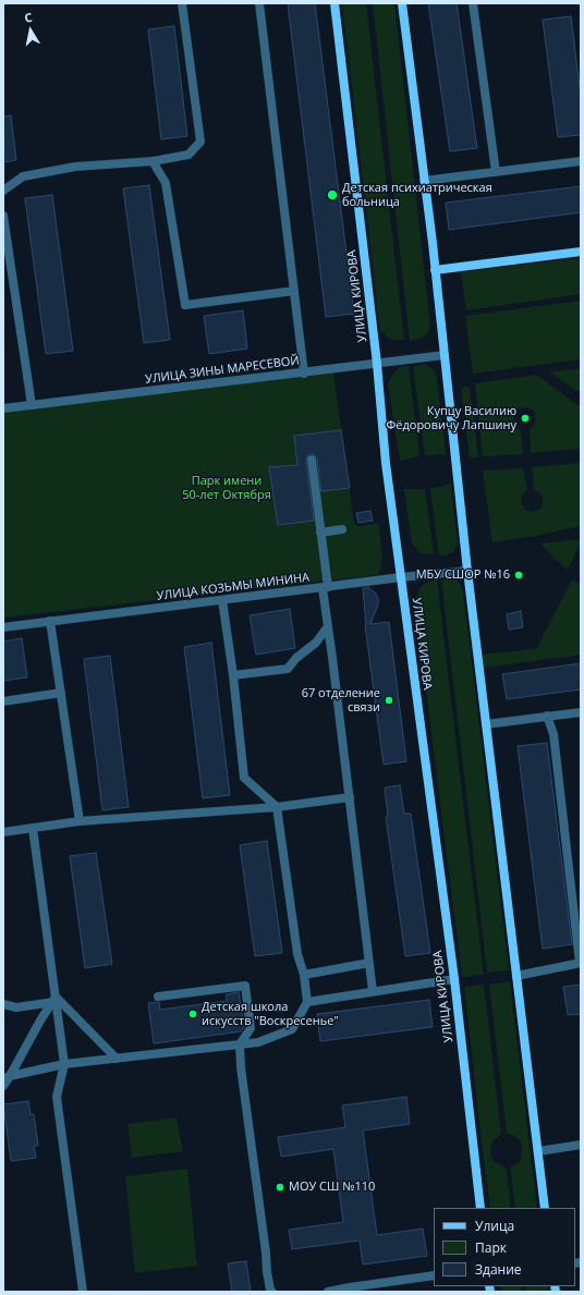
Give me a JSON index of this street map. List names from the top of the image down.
{
  "streets": {
    "main road": ["УЛИЦА КИРОВА"],
    "street": ["УЛИЦА ЗИНЫ МАРЕСЕВОЙ", "УЛИЦА КОЗЬМЫ МИНИНА"]
  },
  "crossings": [
    ["УЛИЦА КИРОВА", "УЛИЦА ЗИНЫ МАРЕСЕВОЙ"],
    ["УЛИЦА КИРОВА", "УЛИЦА КОЗЬМЫ МИНИНА"]
  ],
  "parks": ["Парк имени 50-лет Октября"],
  "places": [
    "Детская психиатрическая больница",
    "Купцу Василию Фёдоровичу Лапшину",
    "МБУ СШОР №16",
    "67 отделение связи",
    "Детская школа искусств \"Воскресенье\"",
    "МОУ СШ №110"
  ],
  "legend": ["Улица", "Парк", "Здание"],
  "north": "top"
}
